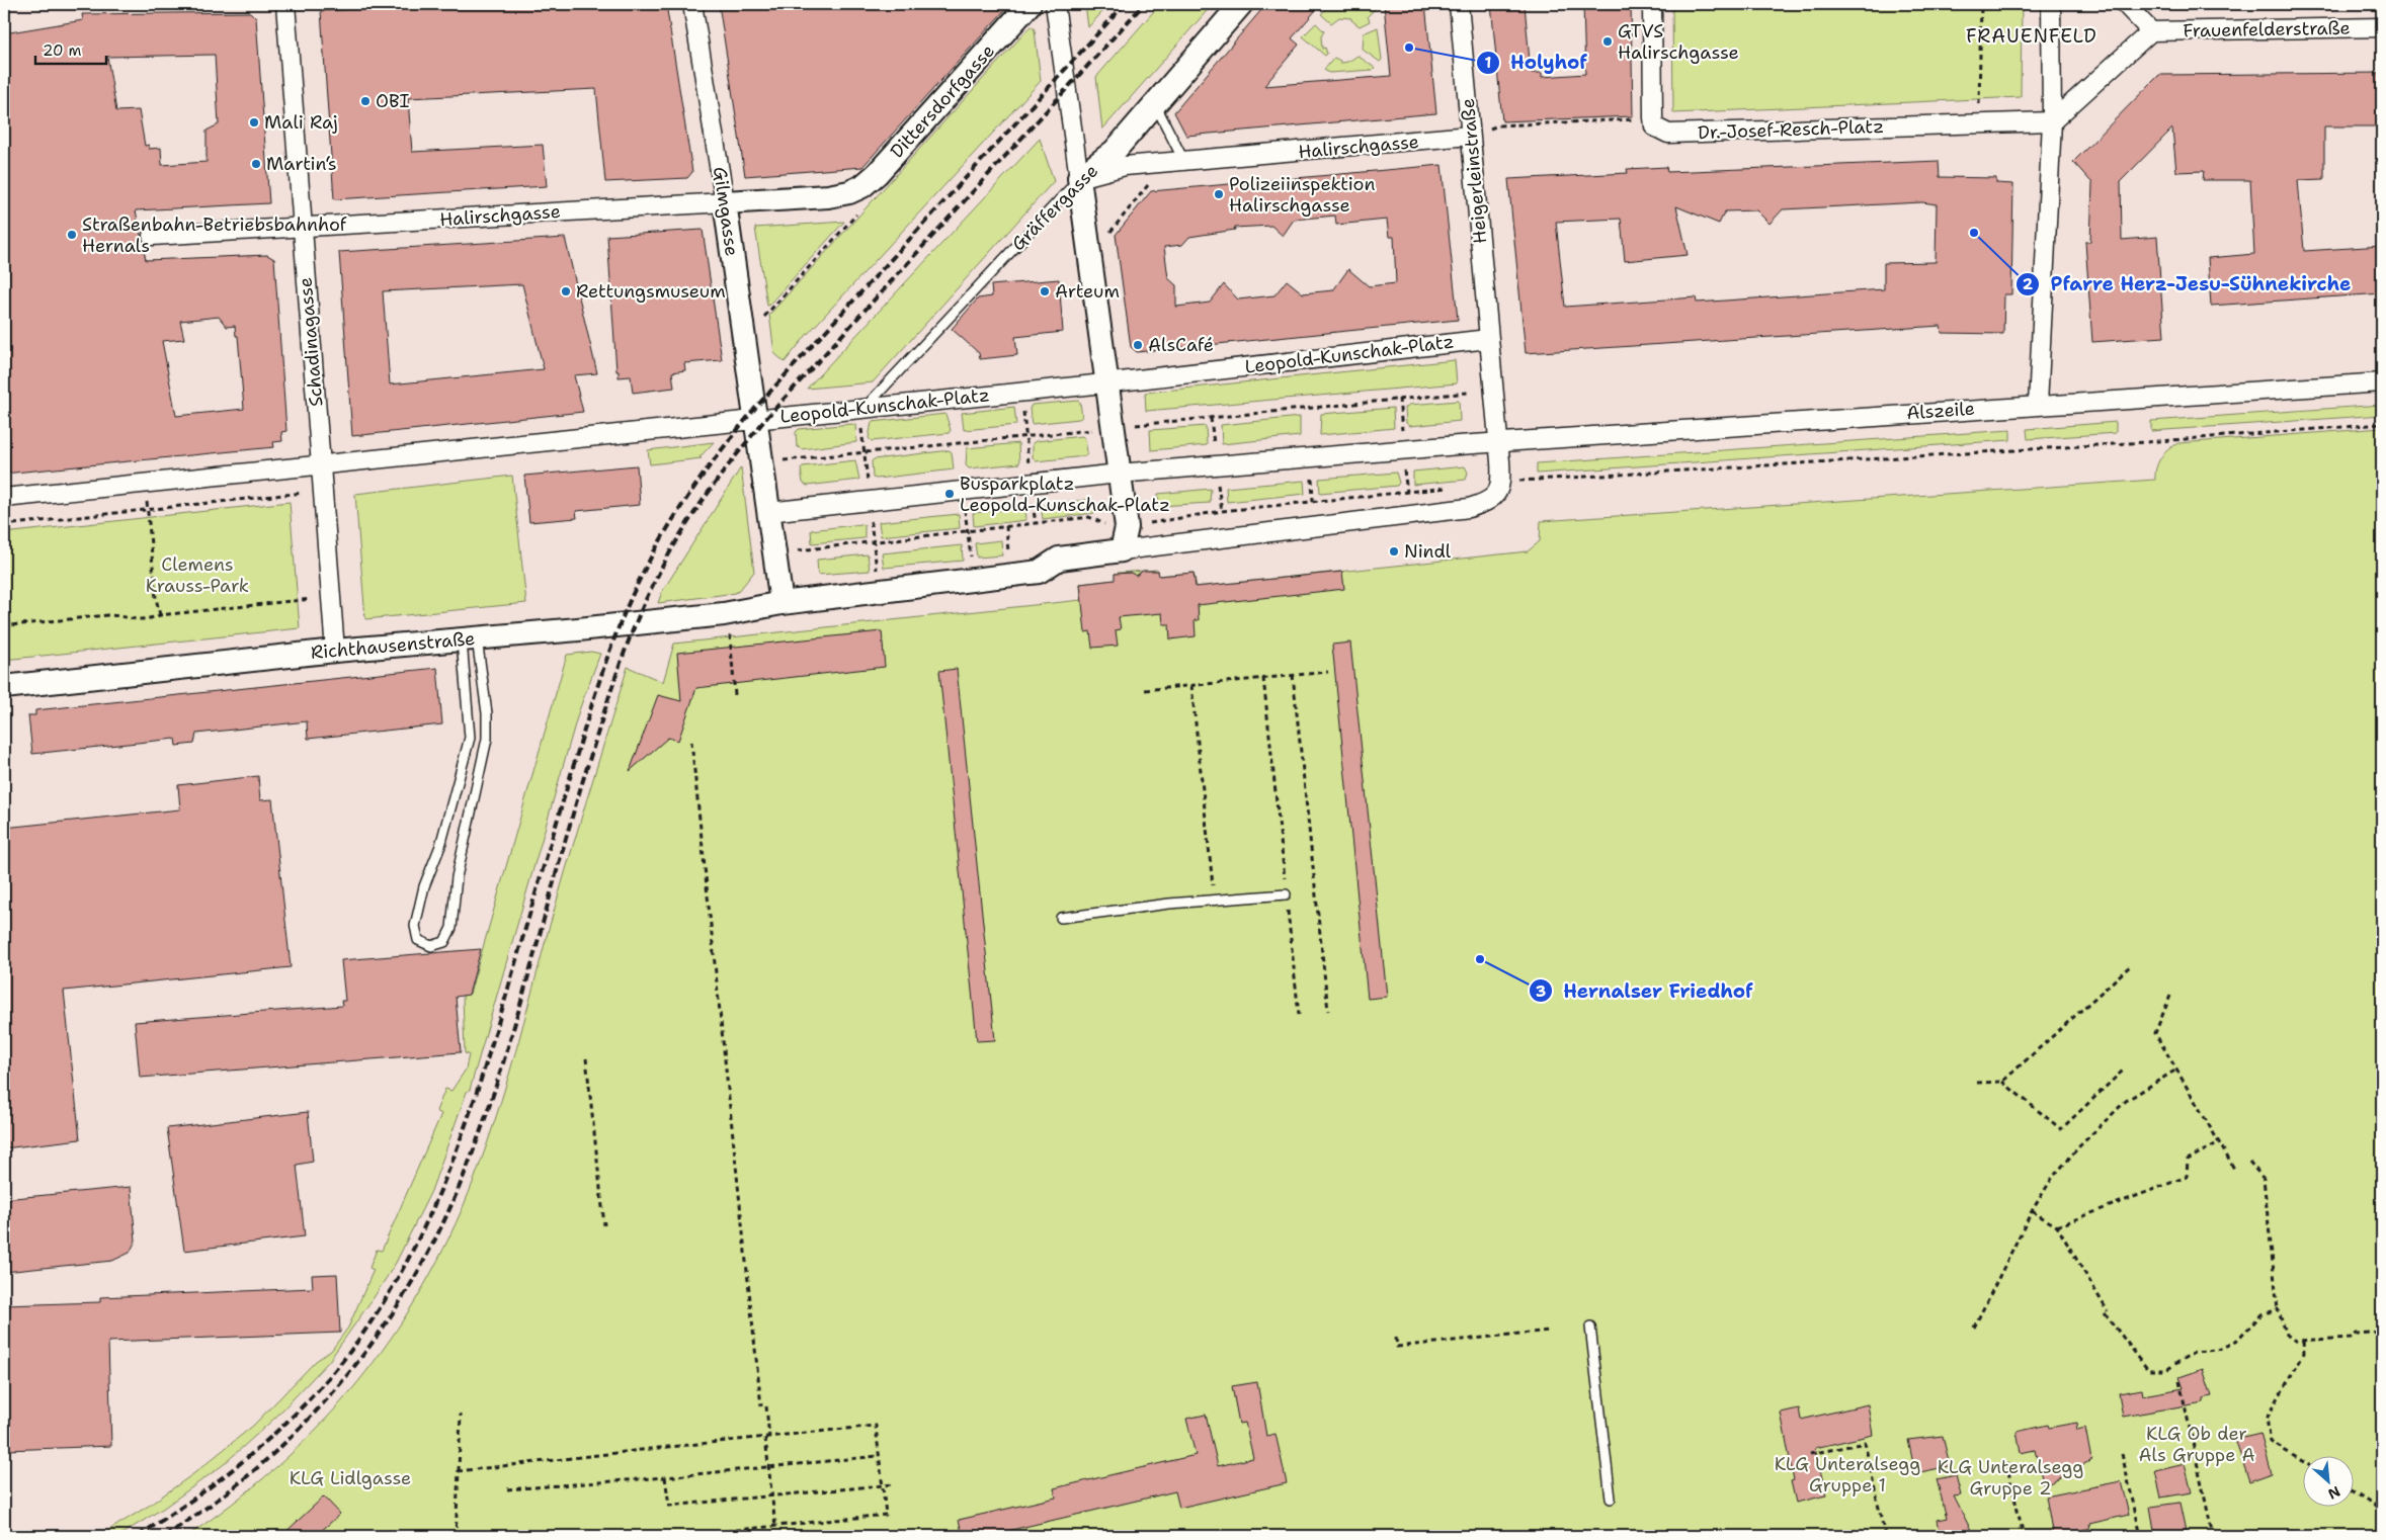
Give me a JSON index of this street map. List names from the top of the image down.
{
  "streets": {
    "street": [
      "Frauenfelderstraße",
      "Dittersdorfgasse",
      "Dr.-Josef-Resch-Platz",
      "Halirschgasse",
      "Heigerleinstraße",
      "Gräffergasse",
      "Gilmgasse",
      "Schadinagasse",
      "Leopold-Kunschak-Platz",
      "Alszeile",
      "Richthausenstraße"
    ]
  },
  "crossings": [
    ["Dittersdorfgasse", "Halirschgasse"],
    ["Halirschgasse", "Heigerleinstraße"],
    ["Halirschgasse", "Gräffergasse"],
    ["Halirschgasse", "Gilmgasse"],
    ["Halirschgasse", "Schadinagasse"],
    ["Heigerleinstraße", "Leopold-Kunschak-Platz"],
    ["Gräffergasse", "Leopold-Kunschak-Platz"],
    ["Gilmgasse", "Leopold-Kunschak-Platz"],
    ["Schadinagasse", "Richthausenstraße"],
    ["Leopold-Kunschak-Platz", "Richthausenstraße"]
  ],
  "districts": ["FRAUENFELD"],
  "parks": [
    "Clemens Krauss-Park",
    "KLG Ob der Als Gruppe A",
    "KLG Unteralsegg Gruppe 1",
    "KLG Unteralsegg Gruppe 2",
    "KLG Lidlgasse"
  ],
  "places": [
    "GTVS Halirschgasse",
    "Holyhof",
    "OBI",
    "Mali Raj",
    "Martin‘s",
    "Polizeiinspektion Halirschgasse",
    "Pfarre Herz-Jesu-Sühnekirche",
    "Straßenbahn-Betriebsbahnhof Hernals",
    "Rettungsmuseum",
    "Arteum",
    "AlsCafé",
    "Busparkplatz Leopold-Kunschak-Platz",
    "Nindl",
    "Hernalser Friedhof"
  ],
  "scale_bar": "20 m",
  "north": "bottom right"
}
